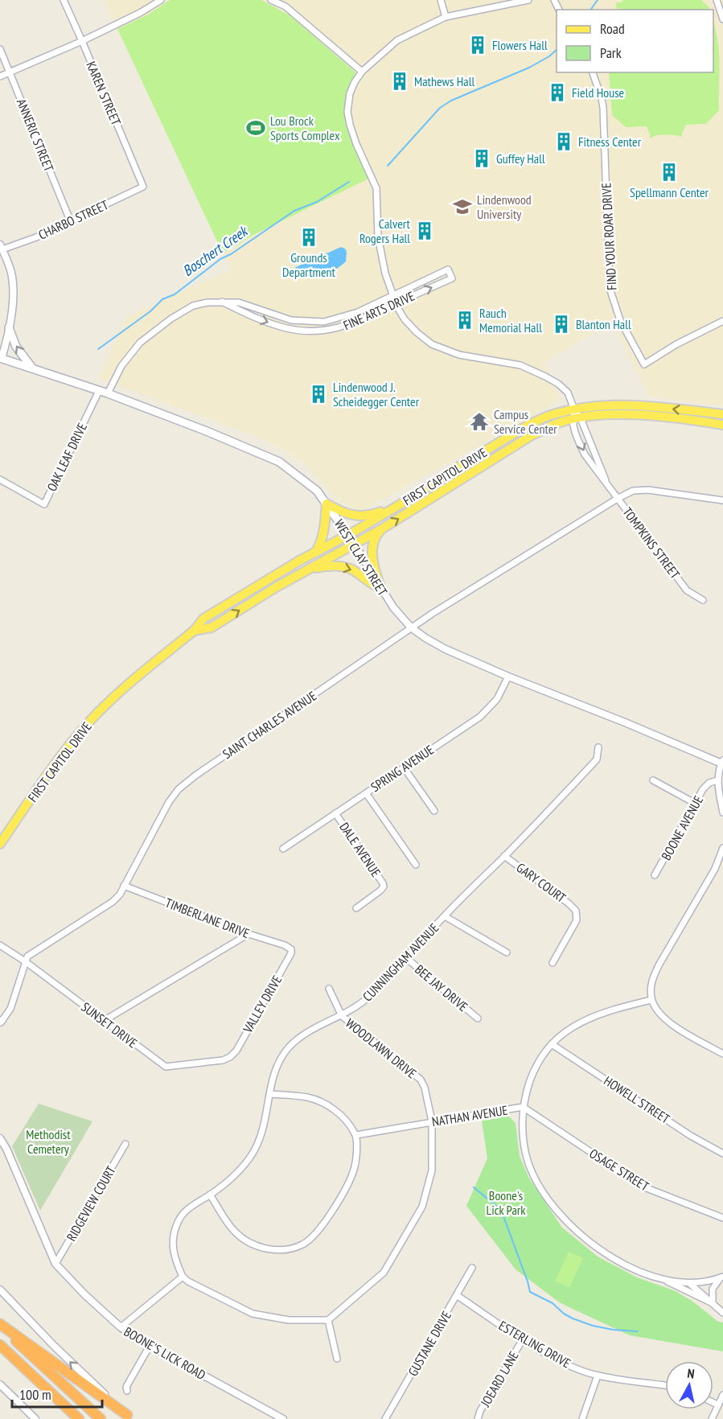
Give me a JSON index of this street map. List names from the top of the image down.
{
  "streets": {
    "main road": ["FIRST CAPITOL DRIVE", "WEST CLAY STREET"],
    "street": [
      "KAREN STREET",
      "ANNERIC STREET",
      "CHARBO STREET",
      "FIND YOUR ROAR DRIVE",
      "FINE ARTS DRIVE",
      "OAK LEAF DRIVE",
      "TOMPKINS STREET",
      "SAINT CHARLES AVENUE",
      "SPRING AVENUE",
      "BOONE AVENUE",
      "DALE AVENUE",
      "GARY COURT",
      "TIMBERLANE DRIVE",
      "CUNNINGHAM AVENUE",
      "BEE JAY DRIVE",
      "VALLEY DRIVE",
      "SUNSET DRIVE",
      "WOODLAWN DRIVE",
      "HOWELL STREET",
      "NATHAN AVENUE",
      "OSAGE STREET",
      "RIDGEVIEW COURT",
      "GUSTANE DRIVE",
      "ESTERLING DRIVE",
      "BOONE'S LICK ROAD",
      "JOEARD LANE"
    ]
  },
  "crossings": [
    ["KAREN STREET", "CHARBO STREET"],
    ["ANNERIC STREET", "CHARBO STREET"],
    ["FINE ARTS DRIVE", "WEST CLAY STREET"],
    ["OAK LEAF DRIVE", "WEST CLAY STREET"],
    ["FIRST CAPITOL DRIVE", "TOMPKINS STREET"],
    ["FIRST CAPITOL DRIVE", "WEST CLAY STREET"],
    ["TOMPKINS STREET", "SAINT CHARLES AVENUE"],
    ["WEST CLAY STREET", "SAINT CHARLES AVENUE"],
    ["WEST CLAY STREET", "SPRING AVENUE"],
    ["SAINT CHARLES AVENUE", "TIMBERLANE DRIVE"],
    ["SAINT CHARLES AVENUE", "SUNSET DRIVE"],
    ["SPRING AVENUE", "DALE AVENUE"],
    ["GARY COURT", "CUNNINGHAM AVENUE"],
    ["TIMBERLANE DRIVE", "VALLEY DRIVE"],
    ["CUNNINGHAM AVENUE", "BEE JAY DRIVE"],
    ["CUNNINGHAM AVENUE", "WOODLAWN DRIVE"],
    ["VALLEY DRIVE", "SUNSET DRIVE"],
    ["WOODLAWN DRIVE", "NATHAN AVENUE"],
    ["HOWELL STREET", "NATHAN AVENUE"],
    ["NATHAN AVENUE", "OSAGE STREET"],
    ["RIDGEVIEW COURT", "BOONE'S LICK ROAD"],
    ["GUSTANE DRIVE", "ESTERLING DRIVE"],
    ["ESTERLING DRIVE", "JOEARD LANE"]
  ],
  "water": ["Boschert Creek"],
  "parks": ["Methodist Cemetery", "Boone's Lick Park"],
  "places": {
    "building": [
      "Flowers Hall",
      "Mathews Hall",
      "Field House",
      "Fitness Center",
      "Guffey Hall",
      "Spellmann Center",
      "Calvert Rogers Hall",
      "Grounds Department",
      "Rauch Memorial Hall",
      "Blanton Hall",
      "Lindenwood J. Scheidegger Center"
    ],
    "sports": ["Lou Brock Sports Complex"],
    "school or university": ["Lindenwood University"],
    "temple": ["Campus Service Center"]
  },
  "legend": ["Road", "Park"],
  "scale_bar": "100 m",
  "north": "top"
}
